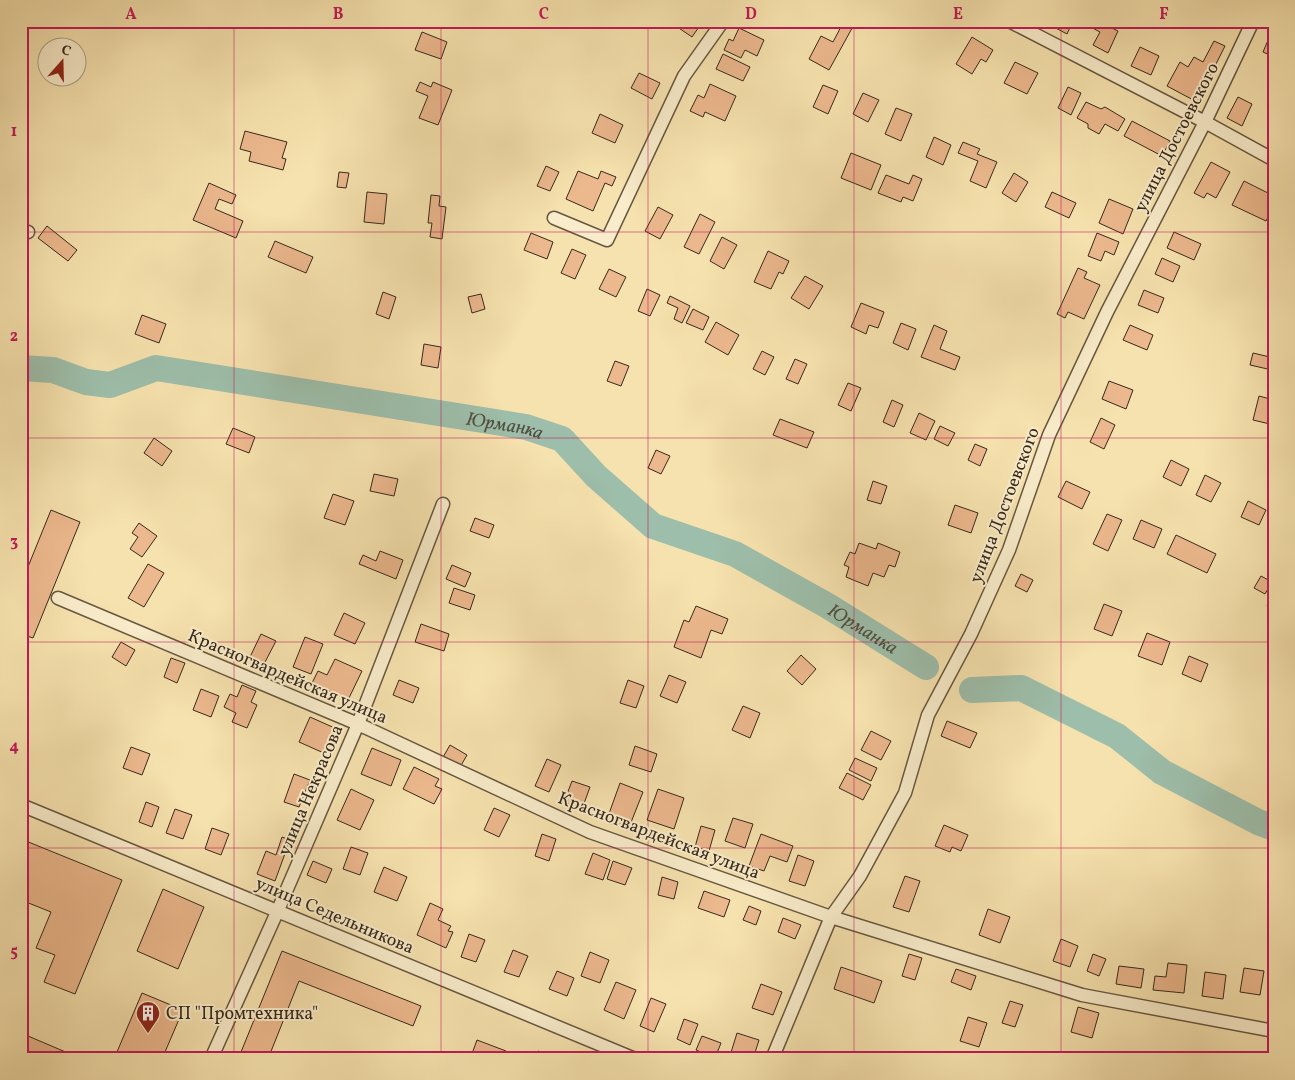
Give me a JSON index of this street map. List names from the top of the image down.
{
  "streets": {
    "street": [
      "улица Достоевского",
      "Красногвардейская улица",
      "улица Некрасова",
      "улица Седельникова"
    ]
  },
  "crossings": [
    ["улица Достоевского", "Красногвардейская улица"],
    ["Красногвардейская улица", "улица Некрасова"],
    ["улица Некрасова", "улица Седельникова"]
  ],
  "water": ["Юрманка"],
  "places": {
    "building": ["СП \"Промтехника\""]
  },
  "north": "top",
  "grid": {
    "columns": [
      "A",
      "B",
      "C",
      "D",
      "E",
      "F"
    ],
    "rows": [
      "1",
      "2",
      "3",
      "4",
      "5"
    ]
  }
}
